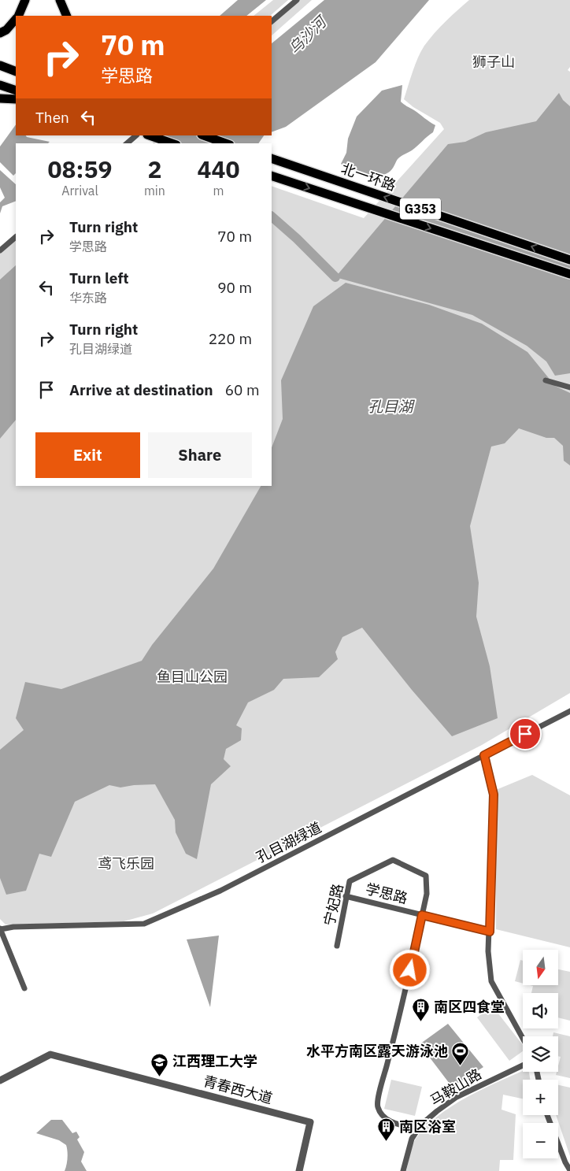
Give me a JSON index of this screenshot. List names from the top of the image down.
{
  "streets": {
    "highway": ["北一环路", "G353"],
    "street": [
      "孔目湖绿道",
      "学思路",
      "宁妃路",
      "马鞍山路",
      "青春西大道"
    ]
  },
  "crossings": [
    ["学思路", "宁妃路"]
  ],
  "water": ["乌沙河", "孔目湖"],
  "parks": ["狮子山", "鱼目山公园", "鸢飞乐园"],
  "places": {
    "building": ["南区四食堂", "南区浴室"],
    "sports": ["水平方南区露天游泳池"],
    "school or university": ["江西理工大学"]
  },
  "north": "bottom",
  "page": {
    "turn": ["70 m", "学思路"],
    "then": "Then",
    "eta": [
      "08:59",
      "Arrival",
      "2",
      "min",
      "440",
      "m"
    ],
    "list": [
      {
        "name": "Turn right",
        "note": "学思路",
        "value": "70 m"
      },
      {
        "name": "Turn left",
        "note": "华东路",
        "value": "90 m"
      },
      {
        "name": "Turn right",
        "note": "孔目湖绿道",
        "value": "220 m"
      },
      {
        "name": "Arrive at destination",
        "value": "60 m"
      }
    ],
    "buttons": ["Exit", "Share"],
    "map_buttons": ["+", "−"]
  }
}
